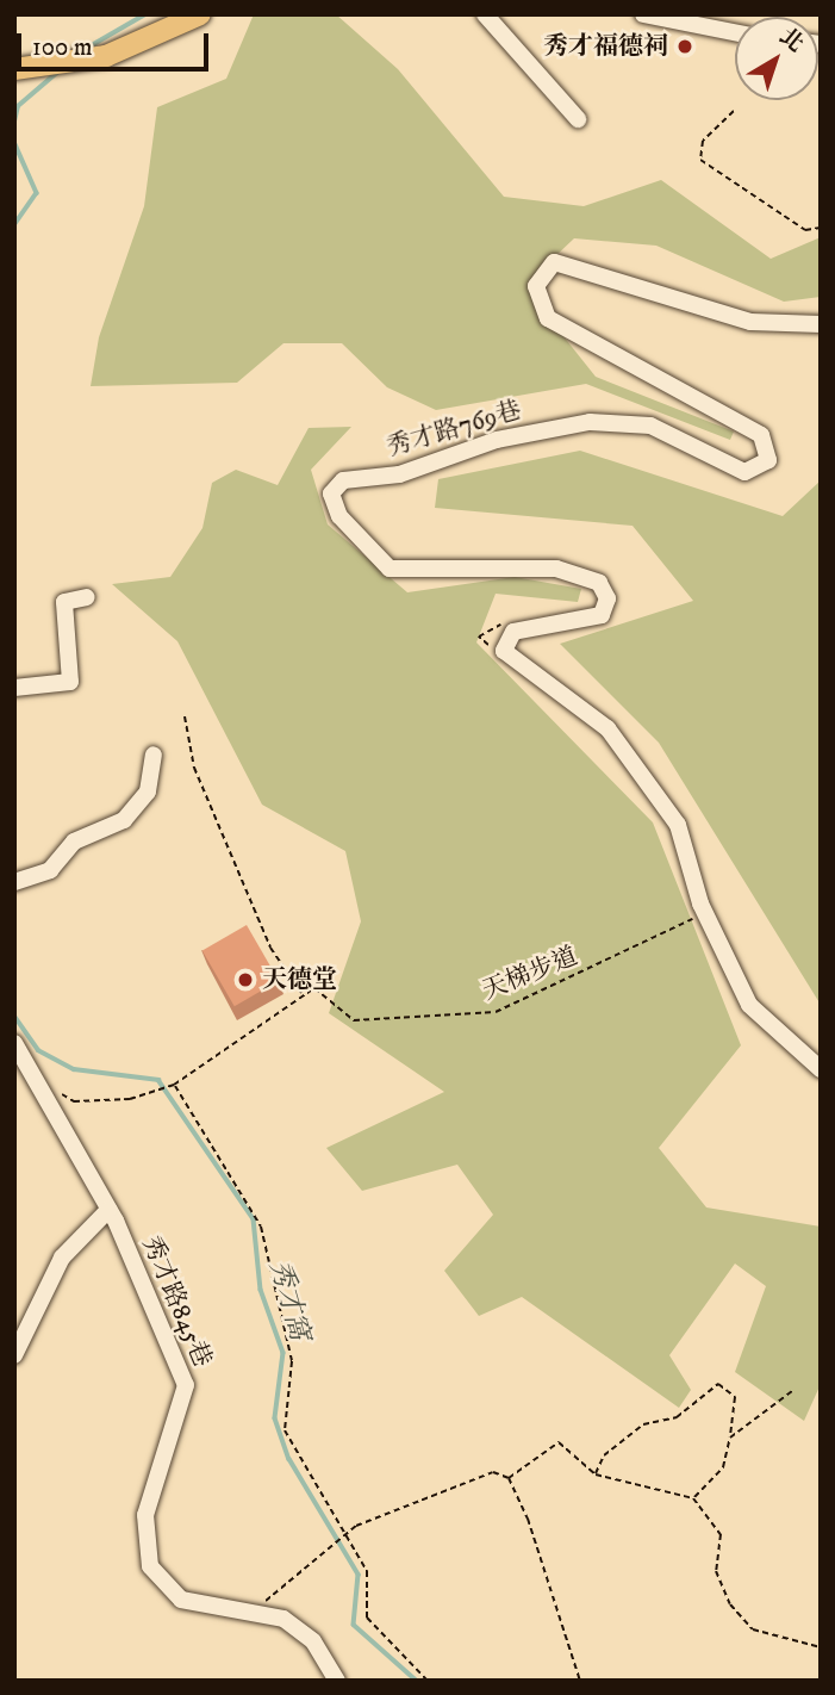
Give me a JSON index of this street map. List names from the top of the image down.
{
  "streets": {
    "street": ["秀才路769巷", "秀才路845巷"],
    "path": ["天梯步道"]
  },
  "crossings": [
    ["秀才路769巷", "天梯步道"]
  ],
  "water": ["秀才窩"],
  "places": ["秀才福德祠", "天德堂"],
  "scale_bar": "100 m",
  "north": "top right"
}
